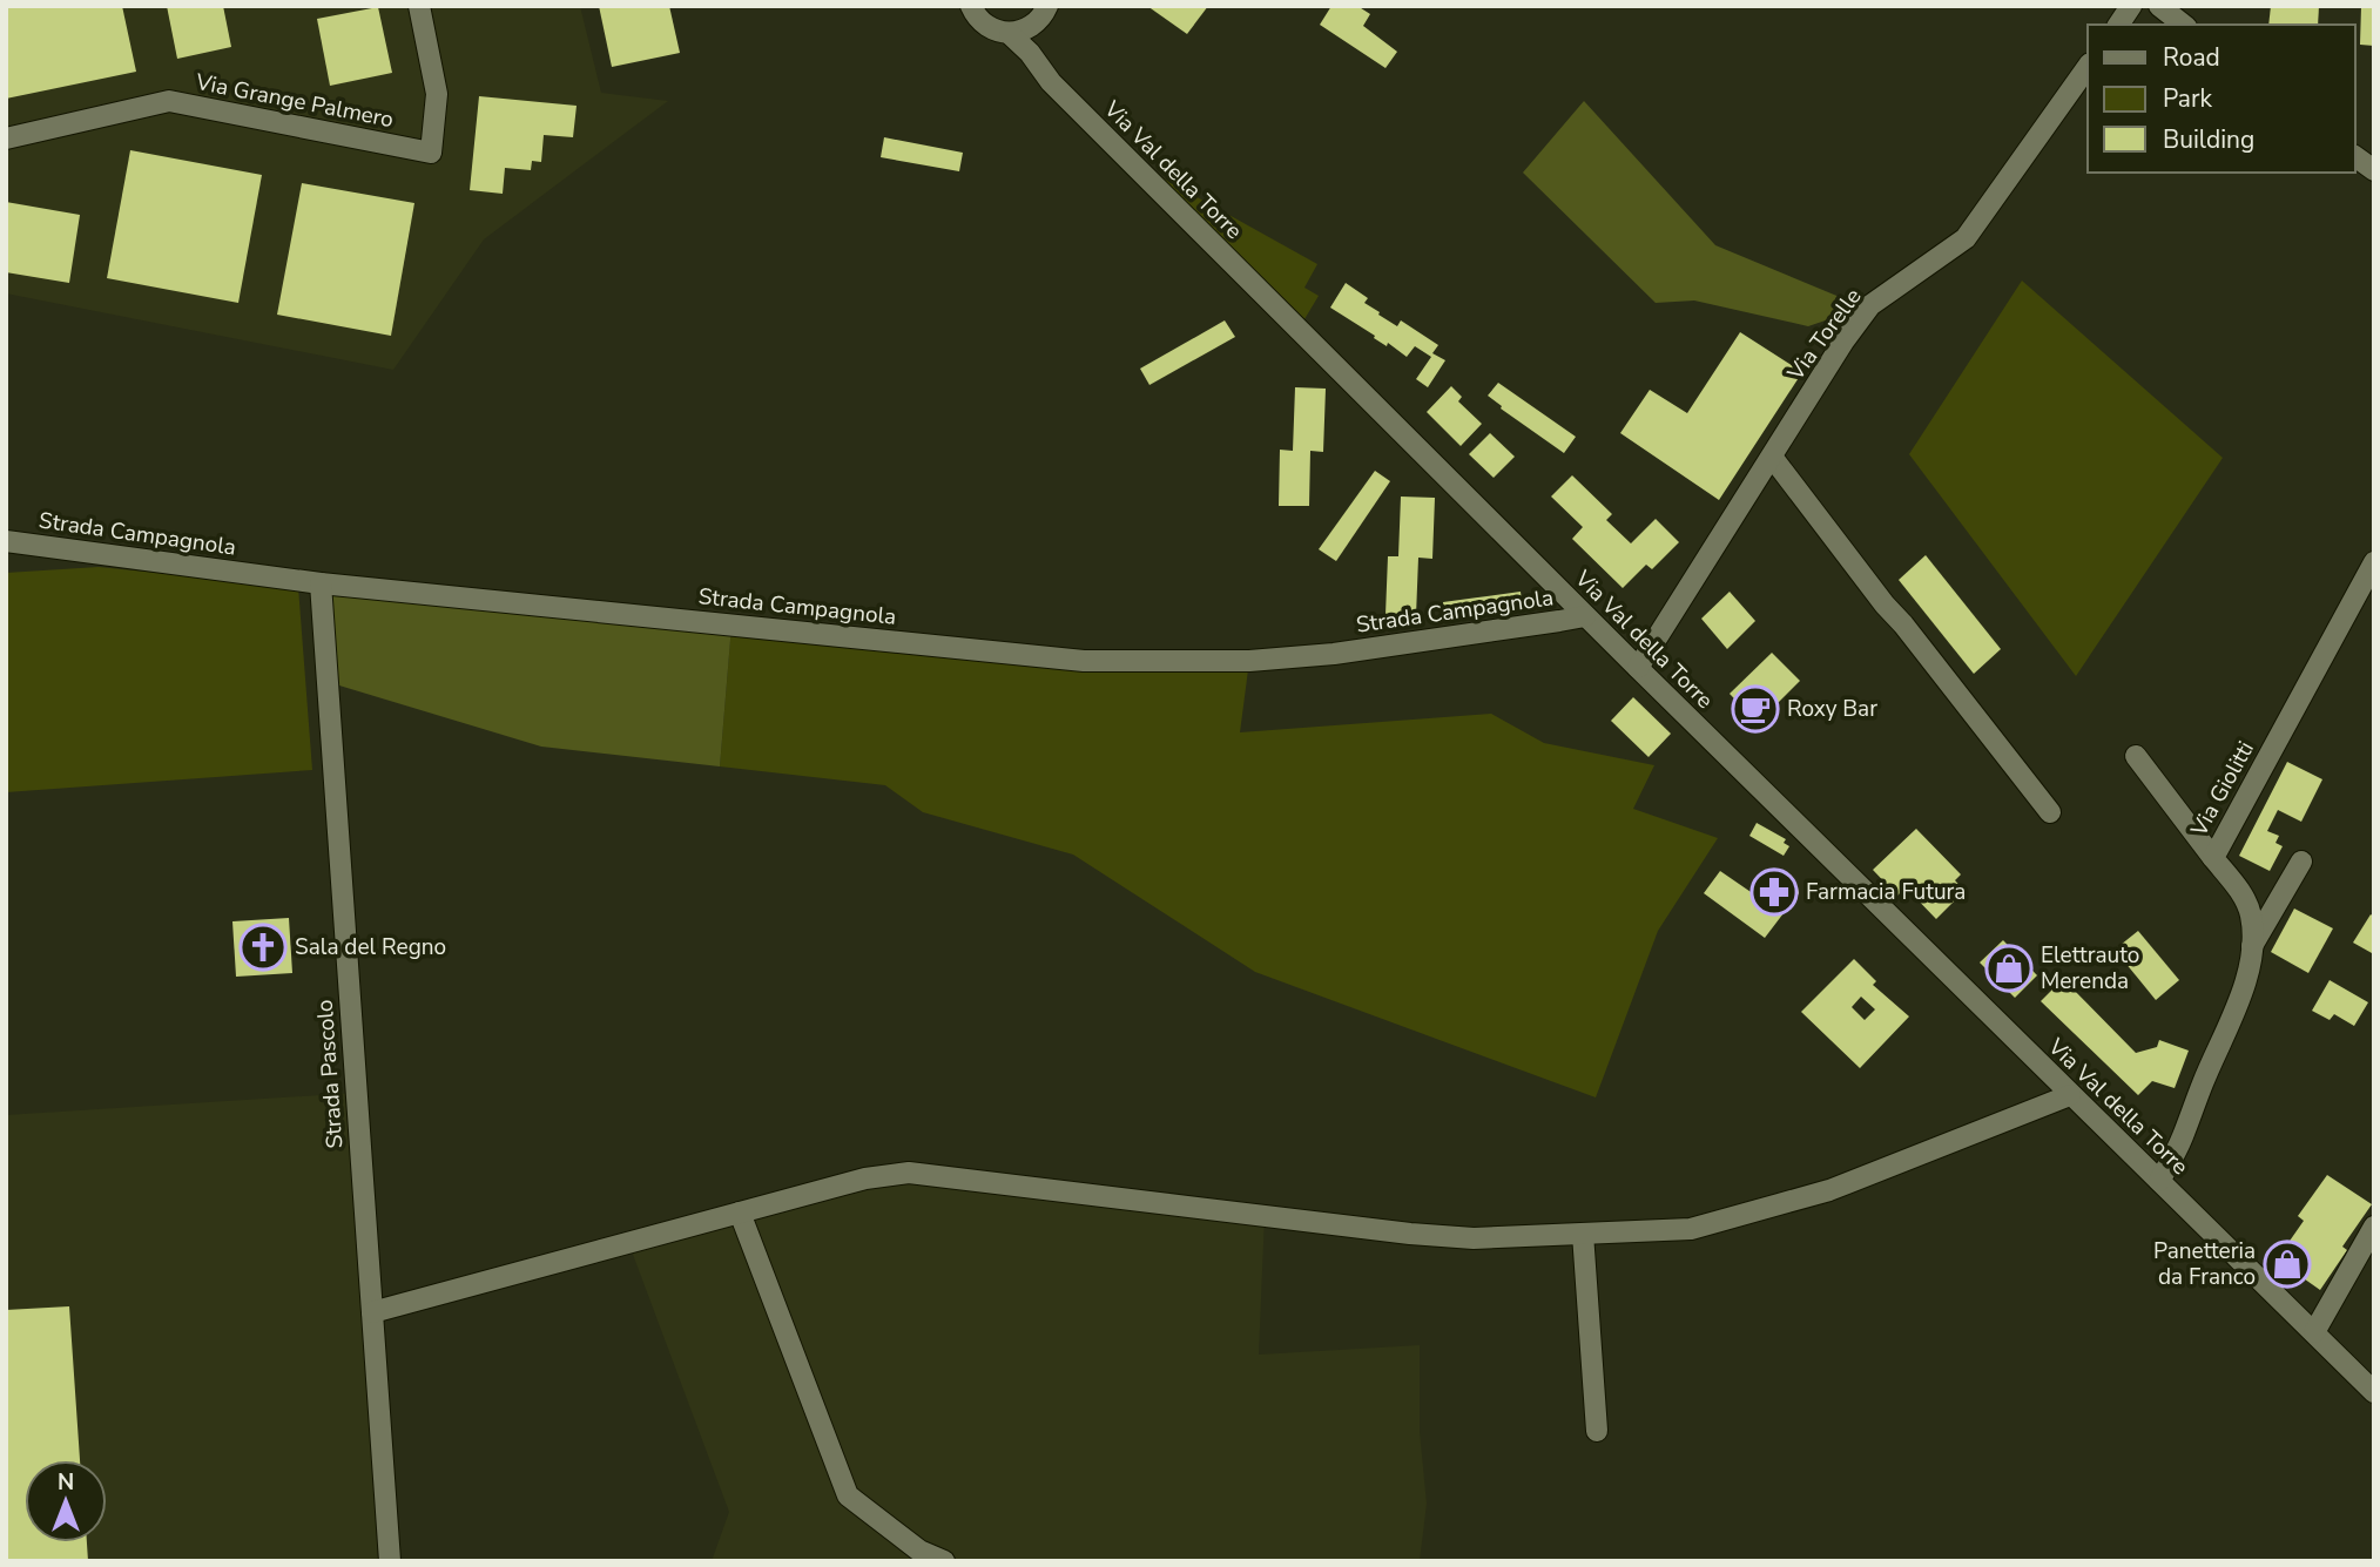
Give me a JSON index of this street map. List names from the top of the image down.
{
  "streets": {
    "street": [
      "Via Grange Palmero",
      "Via Val della Torre",
      "Via Torelle",
      "Strada Campagnola",
      "Via Giolitti",
      "Strada Pascolo"
    ]
  },
  "crossings": [
    ["Via Val della Torre", "Via Torelle"],
    ["Via Val della Torre", "Strada Campagnola"],
    ["Via Val della Torre", "Via Giolitti"],
    ["Strada Campagnola", "Strada Pascolo"]
  ],
  "places": {
    "cafe": ["Roxy Bar"],
    "pharmacy": ["Farmacia Futura"],
    "church": ["Sala del Regno"],
    "shop": ["Elettrauto Merenda", "Panetteria da Franco"]
  },
  "legend": ["Road", "Park", "Building"],
  "north": "top"
}
